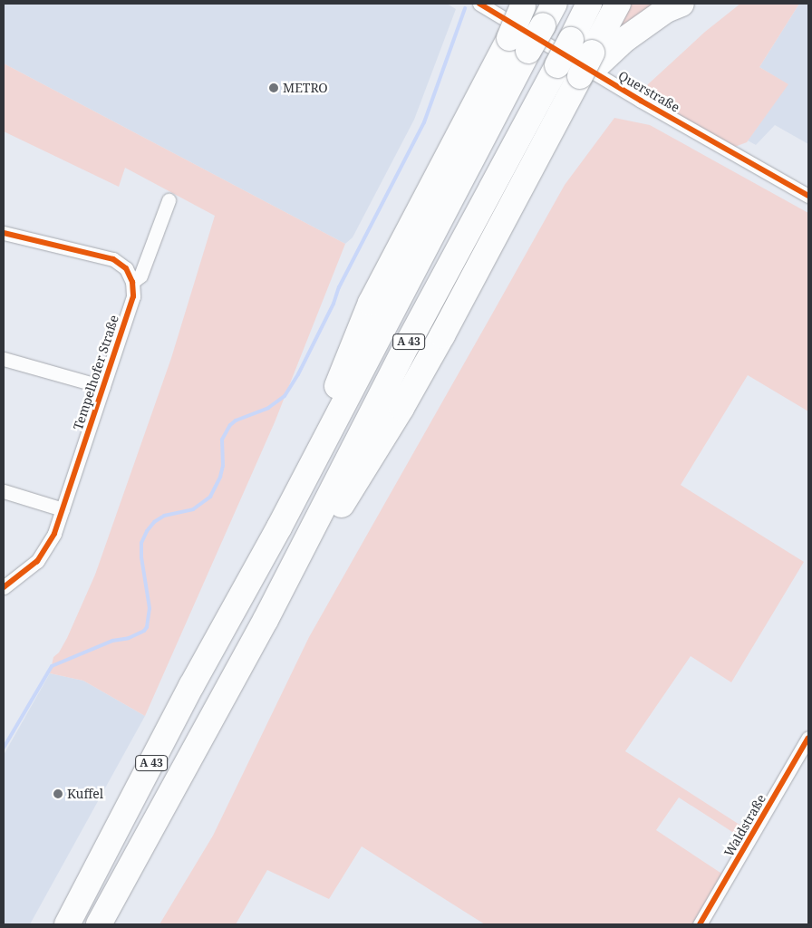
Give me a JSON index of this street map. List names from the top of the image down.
{
  "streets": {
    "highway": ["A 43"],
    "street": ["Querstraße", "Tempelhofer Straße", "Waldstraße"]
  },
  "places": ["METRO", "Kuffel"]
}
